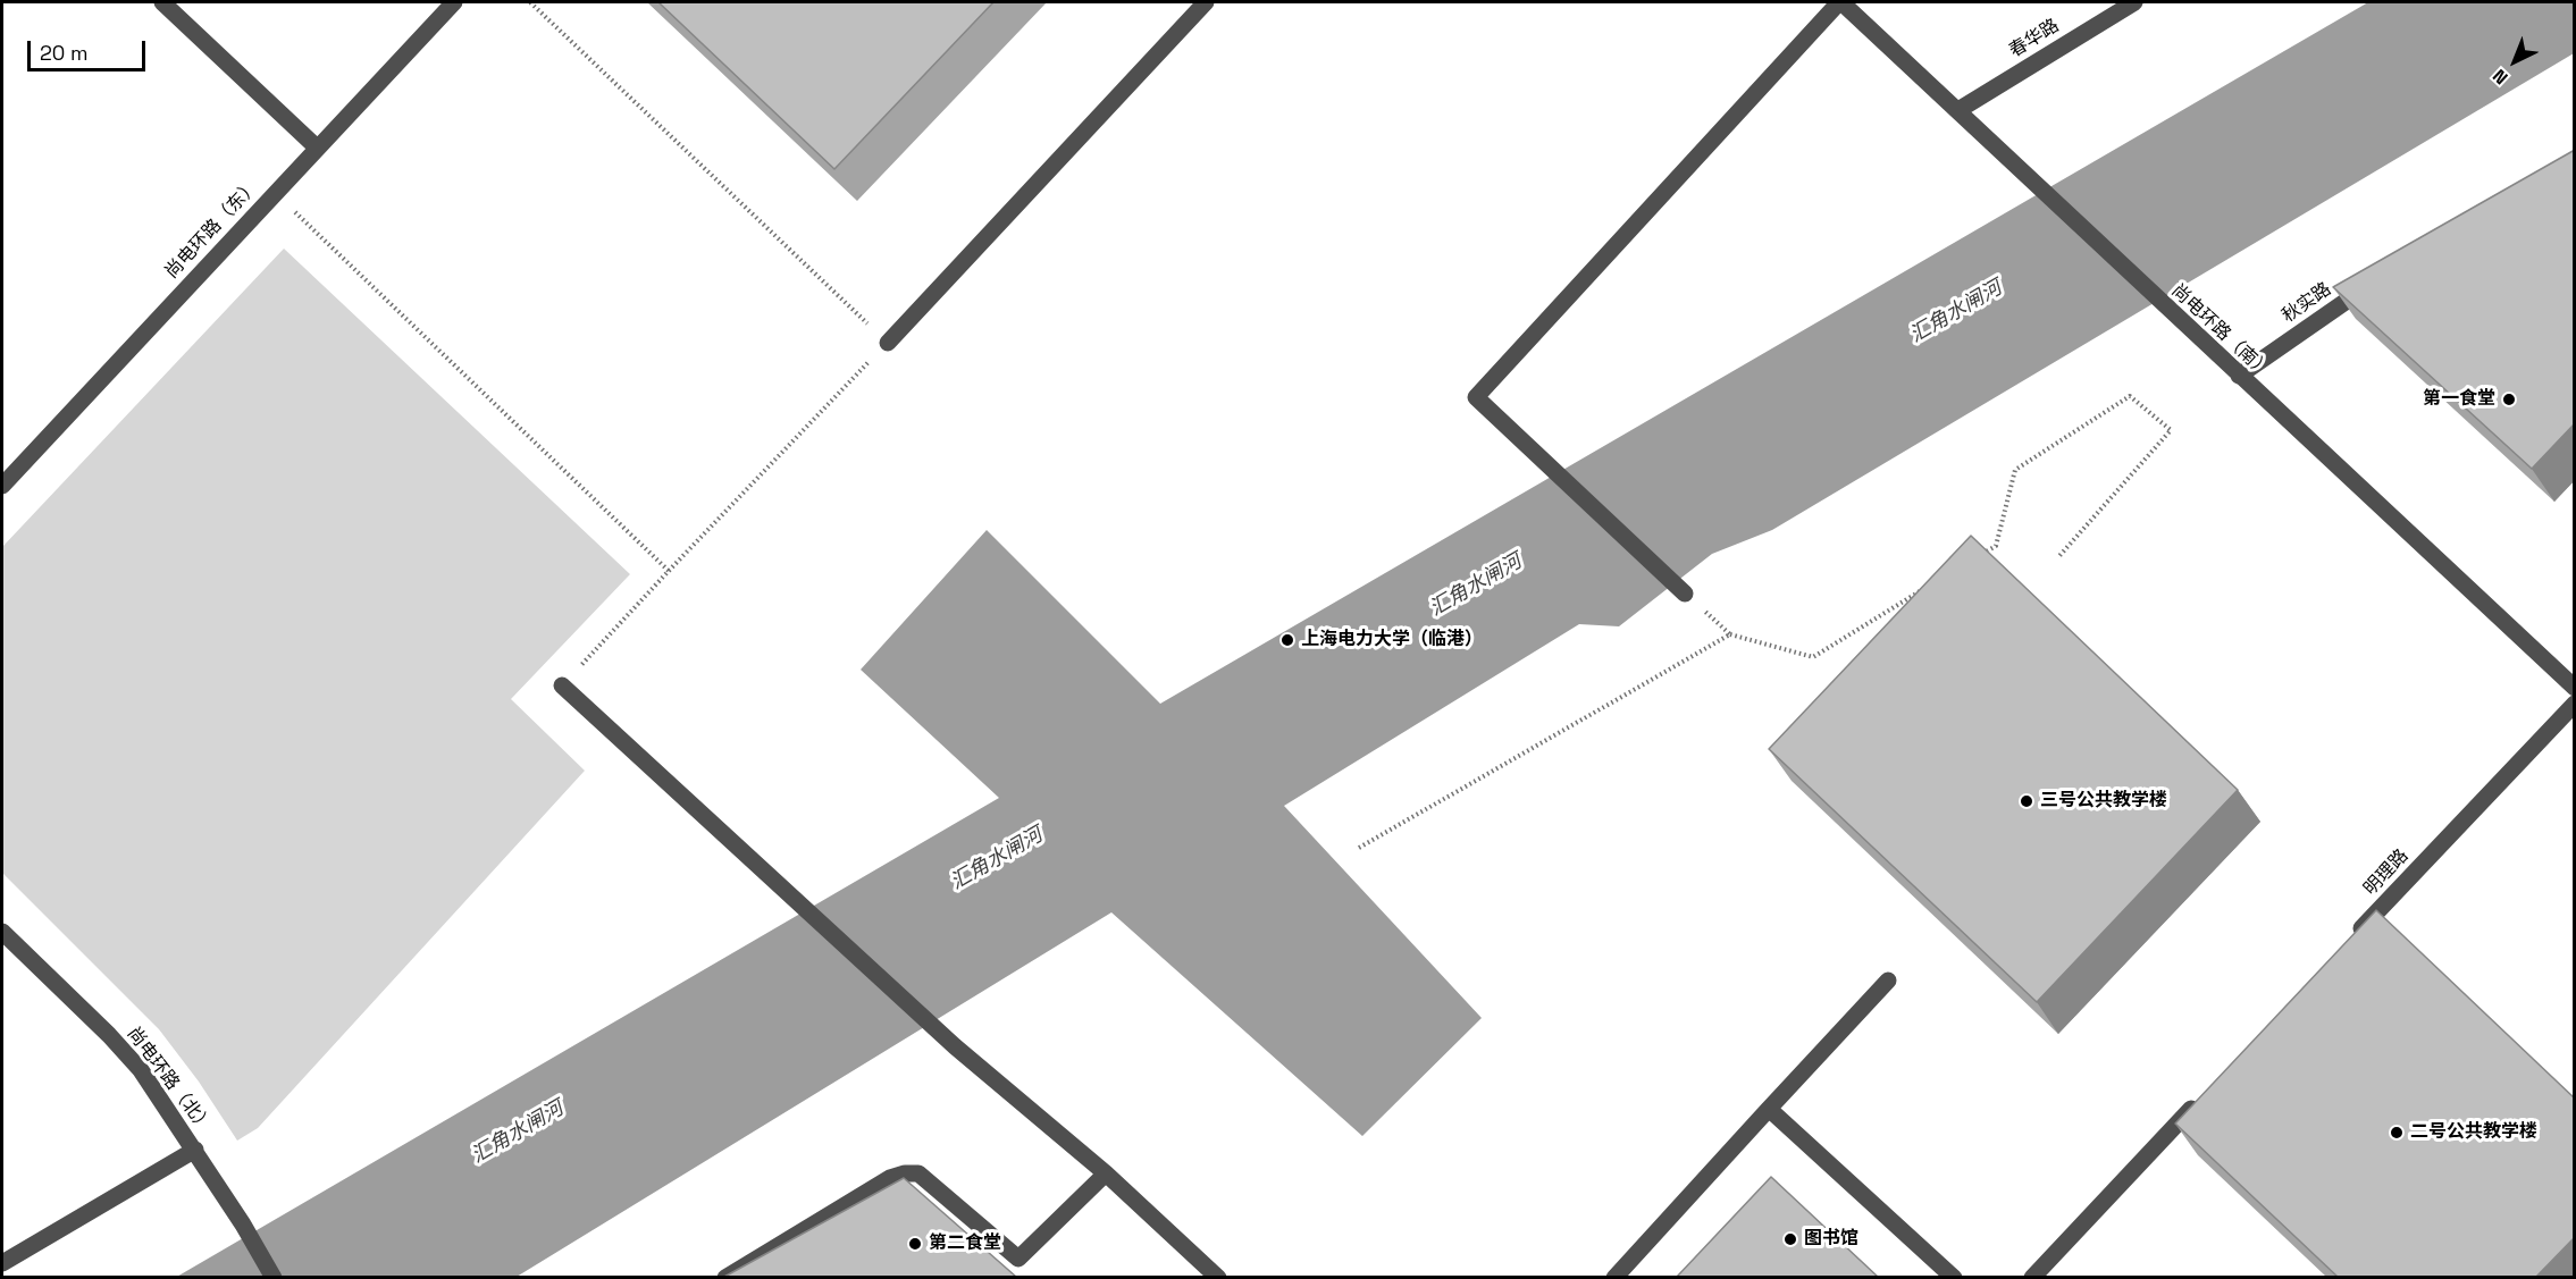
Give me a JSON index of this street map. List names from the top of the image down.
{
  "streets": {
    "street": [
      "春华路",
      "尚电环路（东）",
      "秋实路",
      "尚电环路（南）",
      "明理路",
      "尚电环路（北）"
    ]
  },
  "crossings": [
    ["春华路", "尚电环路（南）"],
    ["秋实路", "尚电环路（南）"]
  ],
  "water": ["汇角水闸河"],
  "places": [
    "第一食堂",
    "上海电力大学（临港）",
    "三号公共教学楼",
    "二号公共教学楼",
    "图书馆",
    "第二食堂"
  ],
  "scale_bar": "20 m",
  "north": "bottom left"
}
